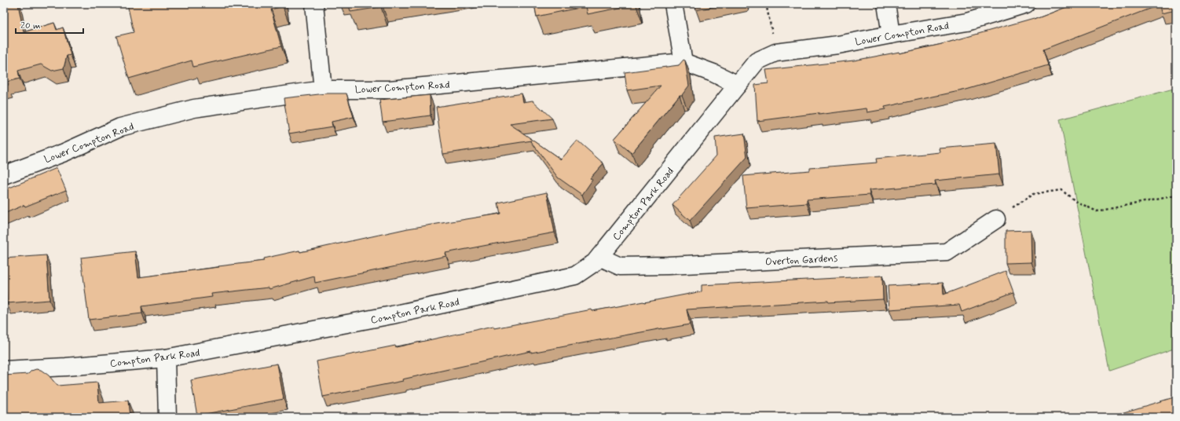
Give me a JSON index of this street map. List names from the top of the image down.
{
  "streets": {
    "street": ["Lower Compton Road", "Compton Park Road", "Overton Gardens"]
  },
  "crossings": [
    ["Lower Compton Road", "Compton Park Road"],
    ["Compton Park Road", "Overton Gardens"]
  ],
  "scale_bar": "20 m"
}
